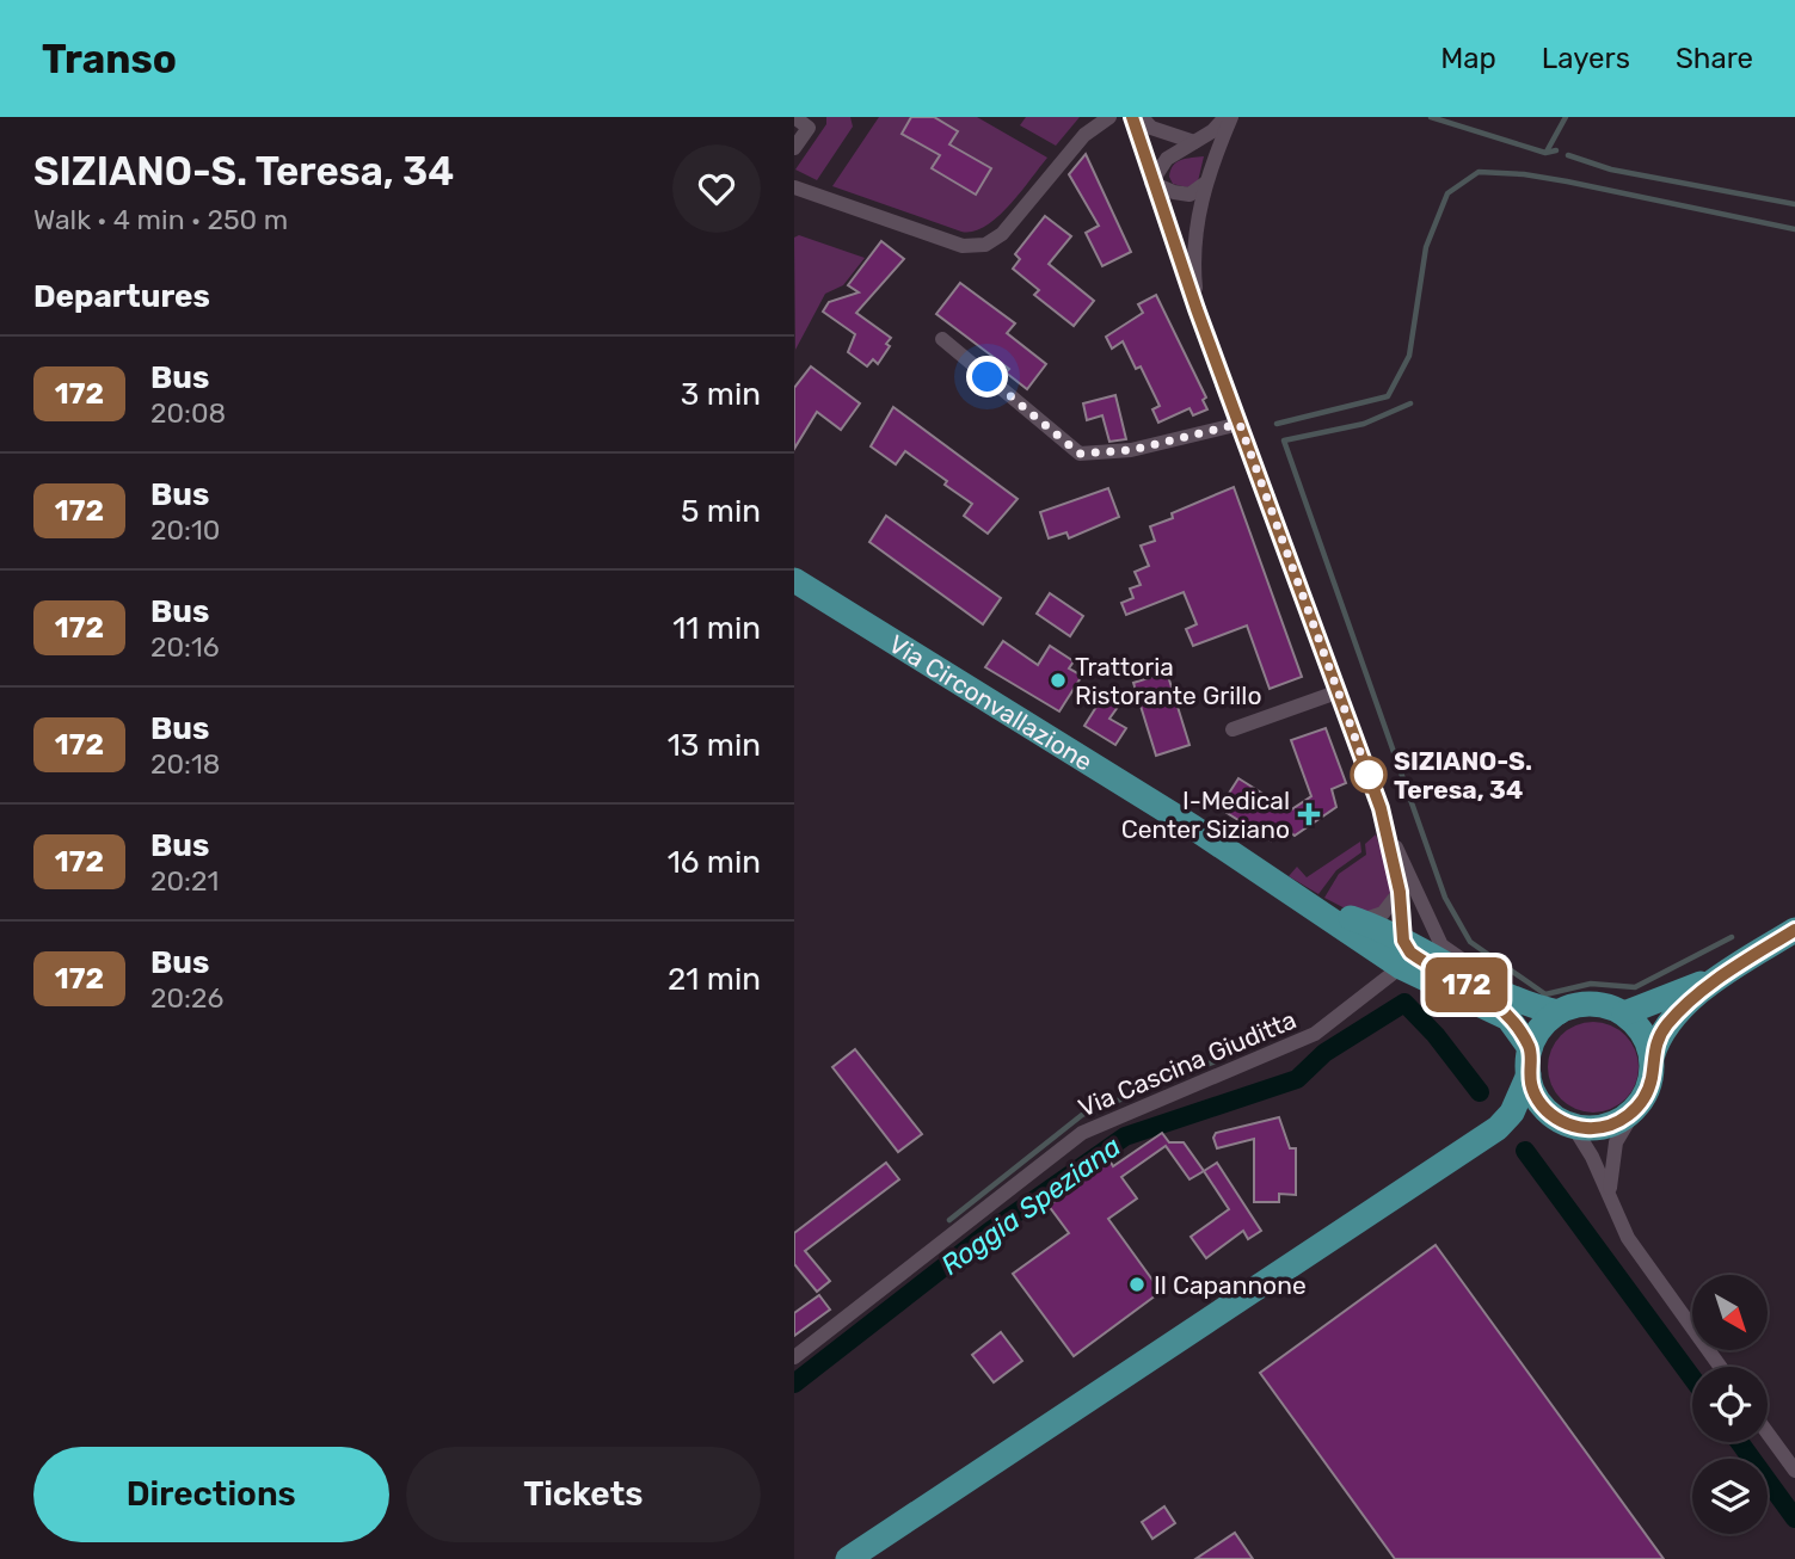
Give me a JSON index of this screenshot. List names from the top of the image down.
{
  "streets": {
    "main road": ["Via Circonvallazione"],
    "street": ["Via Cascina Giuditta"]
  },
  "water": ["Roggia Speziana"],
  "places": {
    "other": ["Trattoria Ristorante Grillo", "SIZIANO-S. Teresa, 34", "Il Capannone"],
    "health": ["I-Medical Center Siziano"]
  },
  "lines": ["bus line 172"],
  "north": "bottom right",
  "page": {
    "header": "Transo",
    "nav": ["Map", "Layers", "Share"],
    "heading": [
      ["SIZIANO-S. Teresa, 34", "Walk · 4 min · 250 m"],
      "Departures"
    ],
    "on_map": "172",
    "list": [
      {
        "mark": "172",
        "name": "Bus",
        "note": "20:08",
        "value": "3 min"
      },
      {
        "mark": "172",
        "name": "Bus",
        "note": "20:10",
        "value": "5 min"
      },
      {
        "mark": "172",
        "name": "Bus",
        "note": "20:16",
        "value": "11 min"
      },
      {
        "mark": "172",
        "name": "Bus",
        "note": "20:18",
        "value": "13 min"
      },
      {
        "mark": "172",
        "name": "Bus",
        "note": "20:21",
        "value": "16 min"
      },
      {
        "mark": "172",
        "name": "Bus",
        "note": "20:26",
        "value": "21 min"
      }
    ],
    "buttons": ["Directions", "Tickets"]
  }
}
